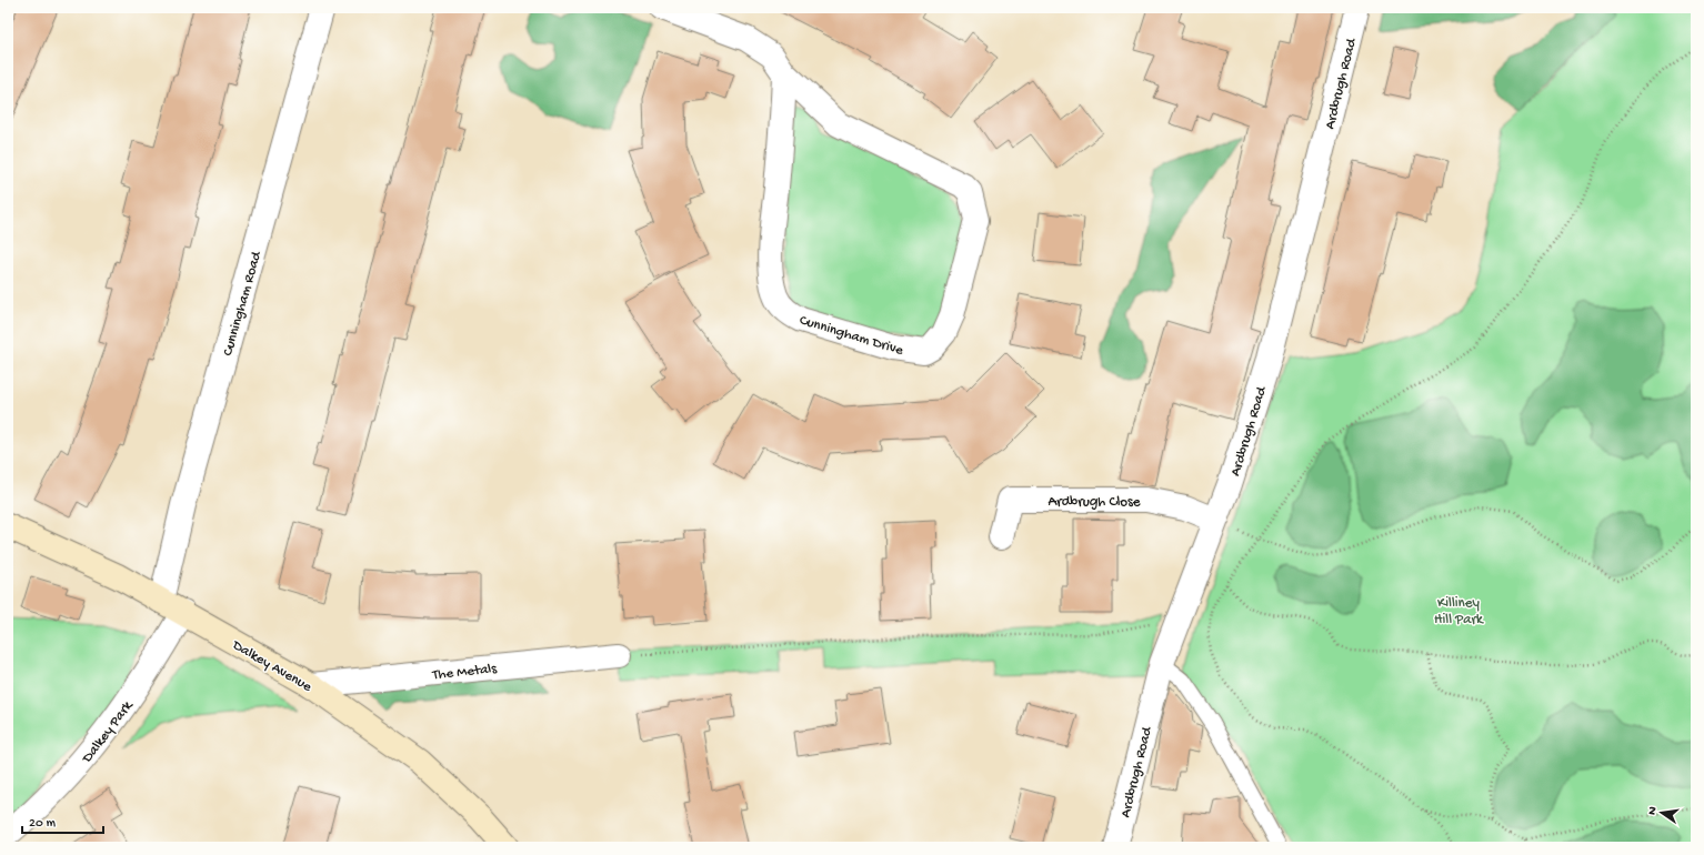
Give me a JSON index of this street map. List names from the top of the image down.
{
  "streets": {
    "street": [
      "Ardbrugh Road",
      "Cunningham Road",
      "Cunningham Drive",
      "Ardbrugh Close",
      "Dalkey Avenue",
      "The Metals",
      "Dalkey Park"
    ]
  },
  "crossings": [
    ["Ardbrugh Road", "Ardbrugh Close"],
    ["Cunningham Road", "Dalkey Avenue"],
    ["Dalkey Avenue", "The Metals"],
    ["Dalkey Avenue", "Dalkey Park"]
  ],
  "parks": ["Killiney Hill Park"],
  "scale_bar": "20 m",
  "north": "left"
}
